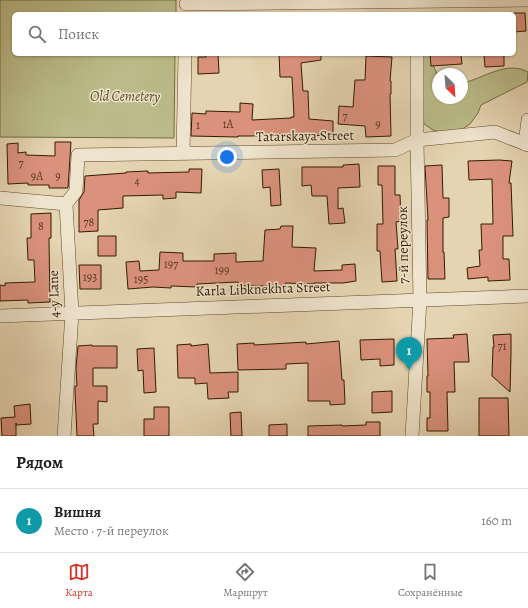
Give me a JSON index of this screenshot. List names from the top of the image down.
{
  "streets": {
    "street": [
      "Tatarskaya Street",
      "7-й переулок",
      "Karla Libknekhta Street",
      "4-y Lane"
    ]
  },
  "crossings": [
    ["Tatarskaya Street", "7-й переулок"],
    ["Tatarskaya Street", "4-y Lane"],
    ["7-й переулок", "Karla Libknekhta Street"],
    ["Karla Libknekhta Street", "4-y Lane"]
  ],
  "parks": ["Old Cemetery"],
  "house_numbers": [
    "7",
    "1А",
    "9",
    "1",
    "7",
    "9А",
    "9",
    "4",
    "78",
    "8",
    "197",
    "199",
    "193",
    "195",
    "71"
  ],
  "north": "bottom right",
  "page": {
    "search": "Поиск",
    "pins": "1",
    "heading": "Рядом",
    "list": [
      {
        "mark": "1",
        "name": "Вишня",
        "note": "Место · 7-й переулок",
        "value": "160 m"
      }
    ],
    "nav": ["Карта", "Маршрут", "Сохранённые"]
  }
}
